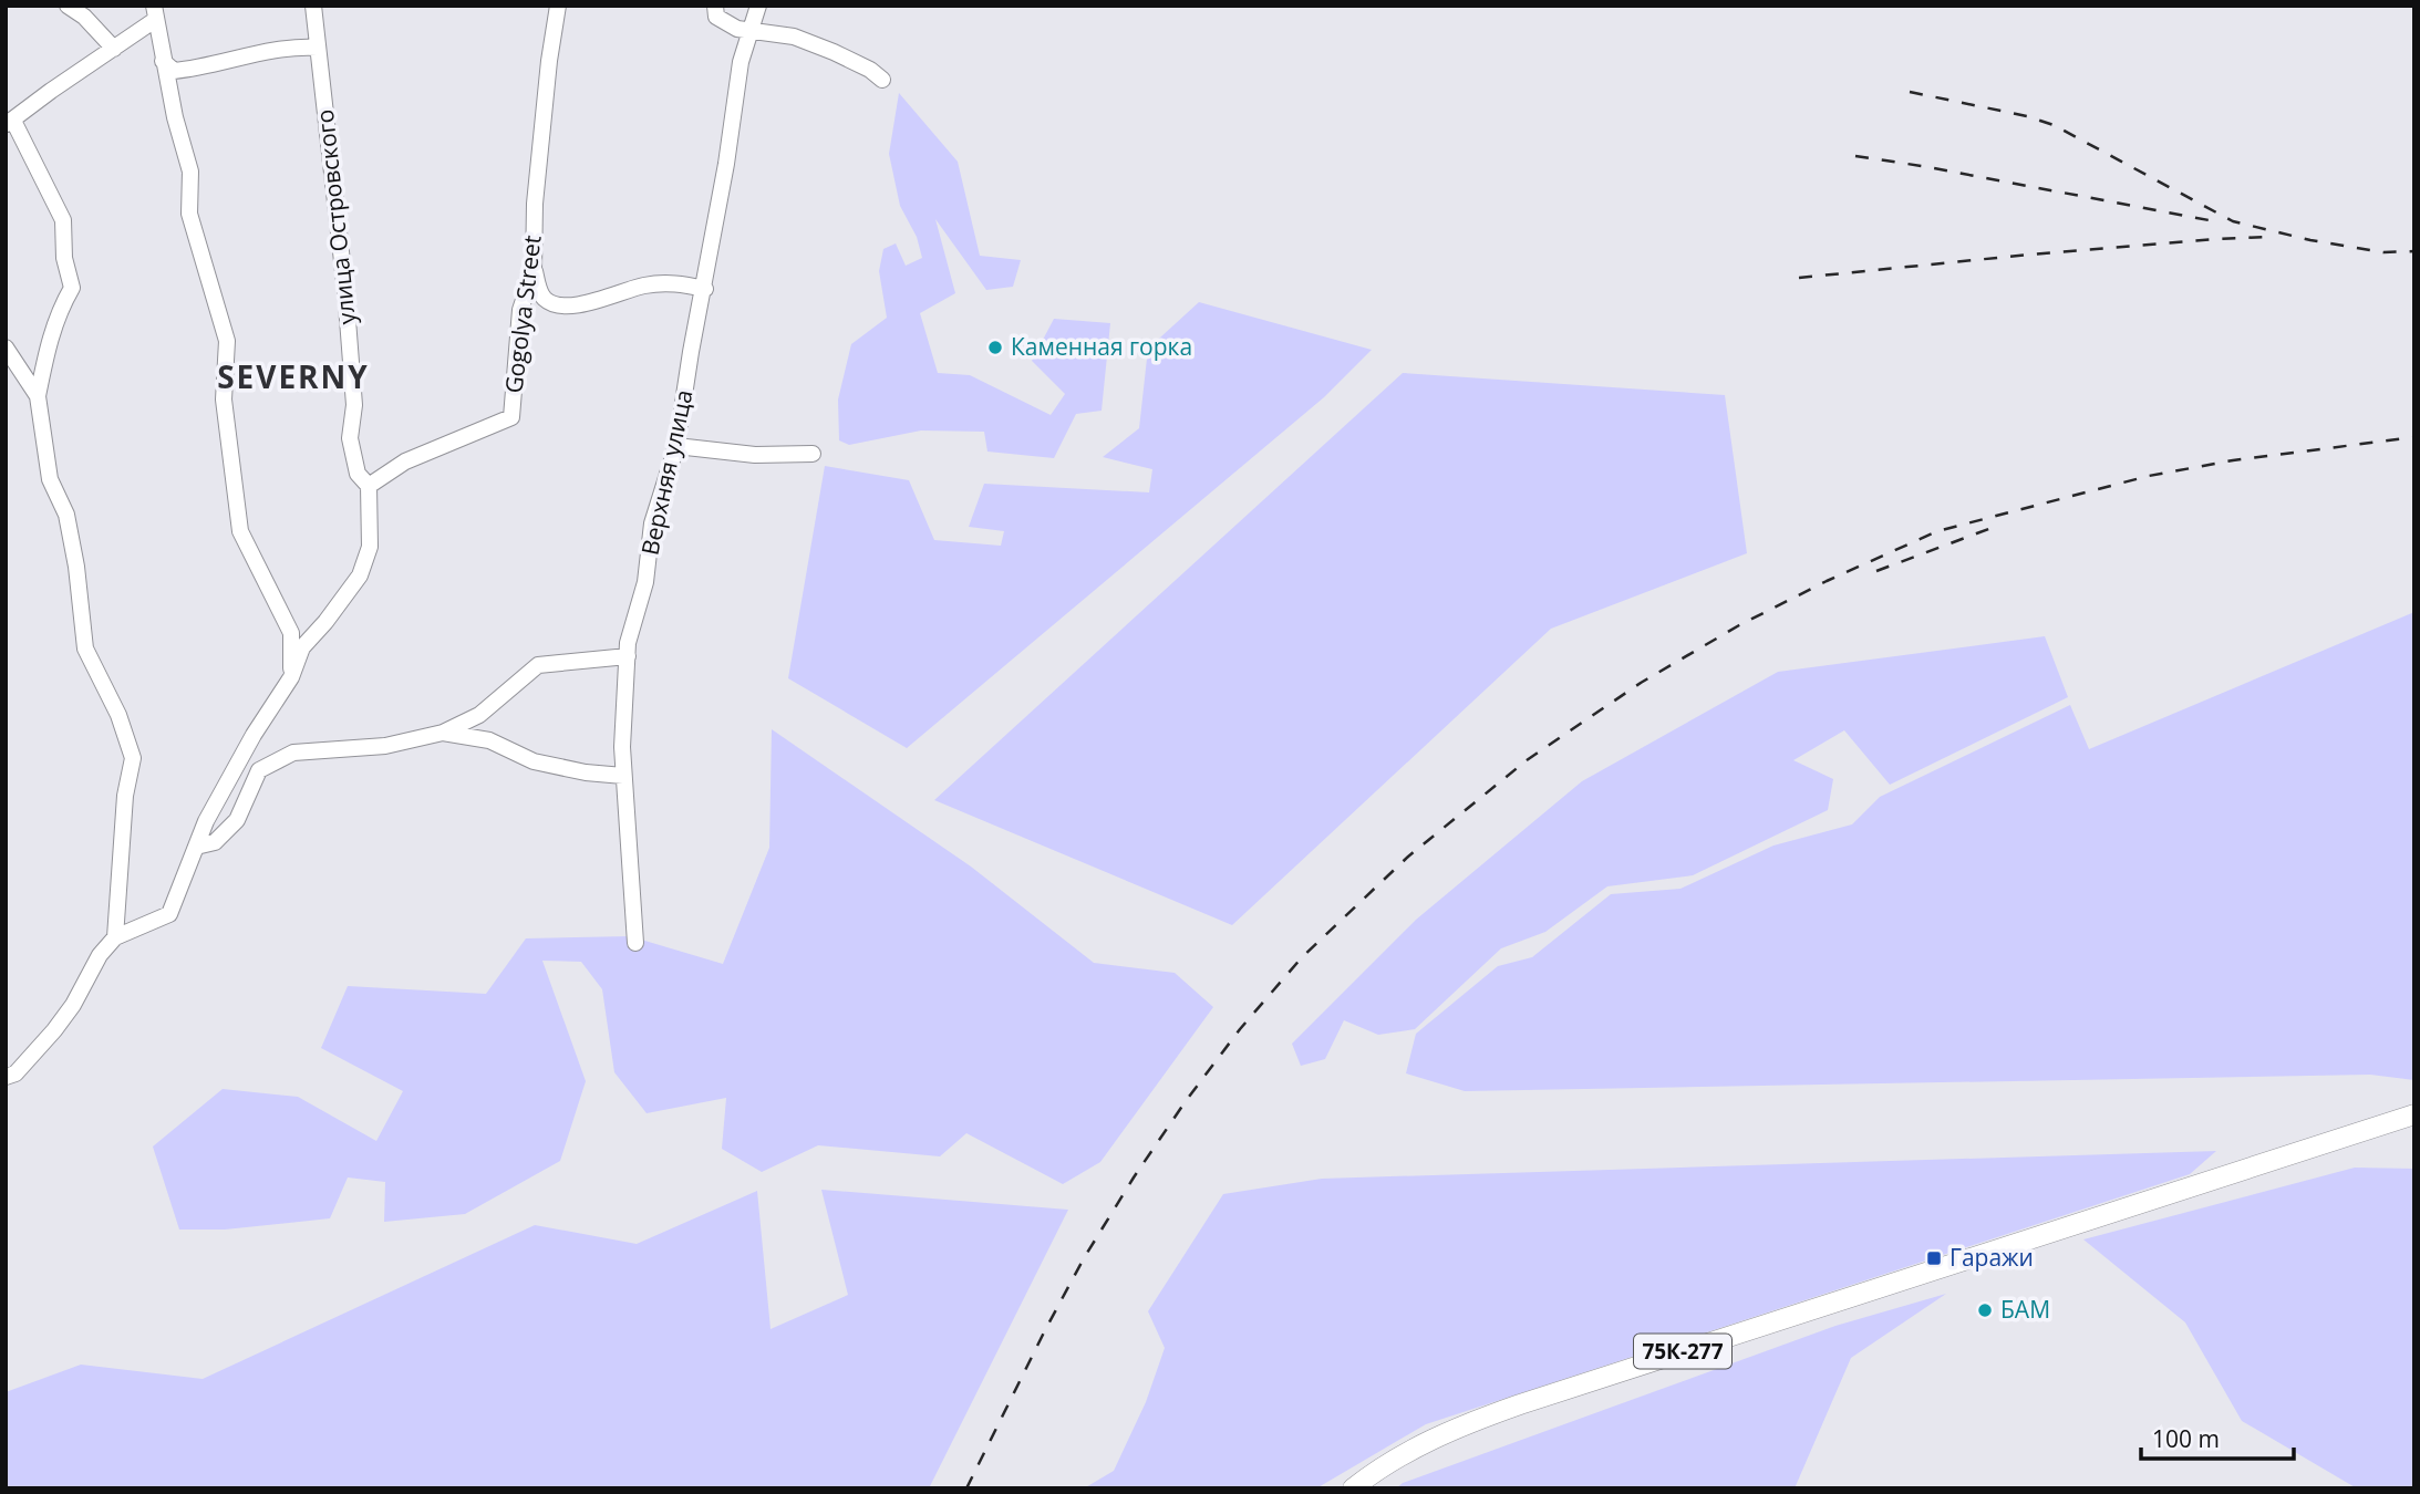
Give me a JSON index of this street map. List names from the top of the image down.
{
  "streets": {
    "main road": ["75К-277"],
    "street": ["улица Островского", "Gogolya Street", "Верхняя улица"]
  },
  "crossings": [
    ["улица Островского", "Gogolya Street"]
  ],
  "districts": ["SEVERNY"],
  "places": {
    "other": ["Каменная горка", "БАМ"],
    "transit": ["Гаражи"]
  },
  "scale_bar": "100 m"
}
